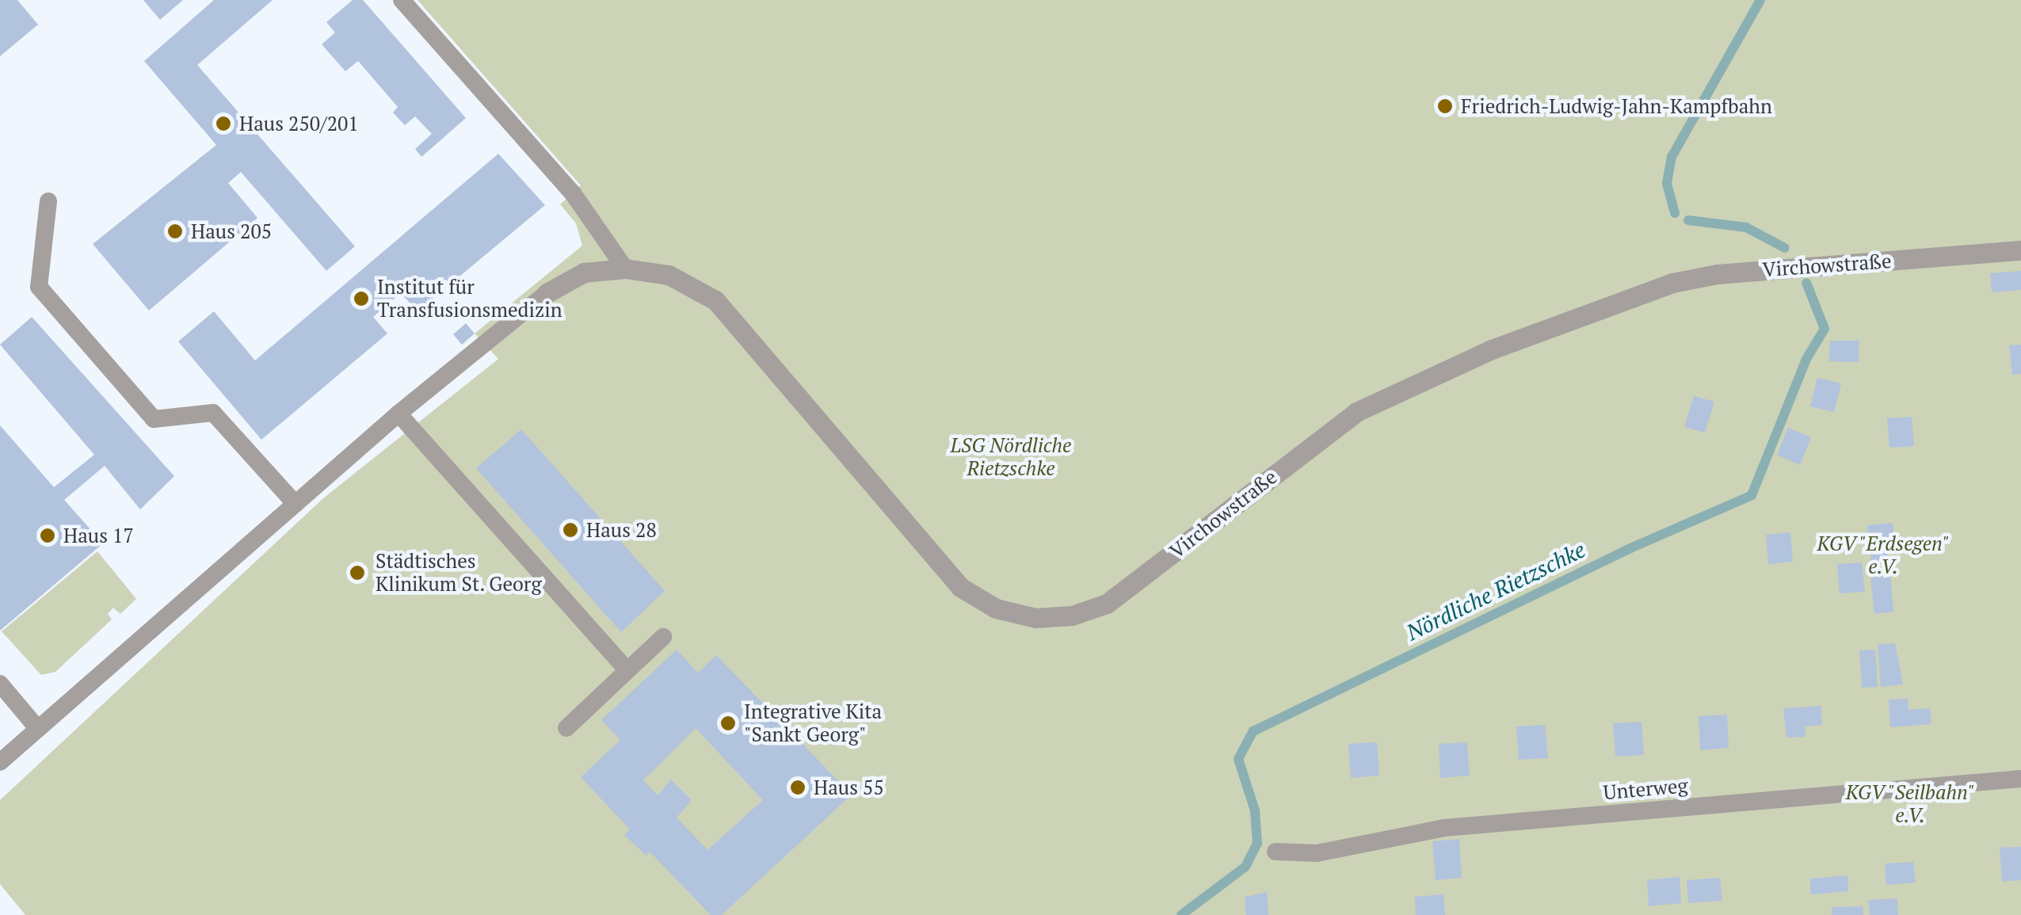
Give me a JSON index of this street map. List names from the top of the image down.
{
  "streets": {
    "street": ["Virchowstraße"],
    "lane": ["Unterweg"]
  },
  "water": ["Nördliche Rietzschke"],
  "parks": ["LSG Nördliche Rietzschke", "KGV \"Erdsegen\" e.V.", "KGV \"Seilbahn\" e.V."],
  "places": [
    "Friedrich-Ludwig-Jahn-Kampfbahn",
    "Haus 250/201",
    "Haus 205",
    "Institut für Transfusionsmedizin",
    "Haus 28",
    "Haus 17",
    "Städtisches Klinikum St. Georg",
    "Integrative Kita \"Sankt Georg\"",
    "Haus 55"
  ]
}
